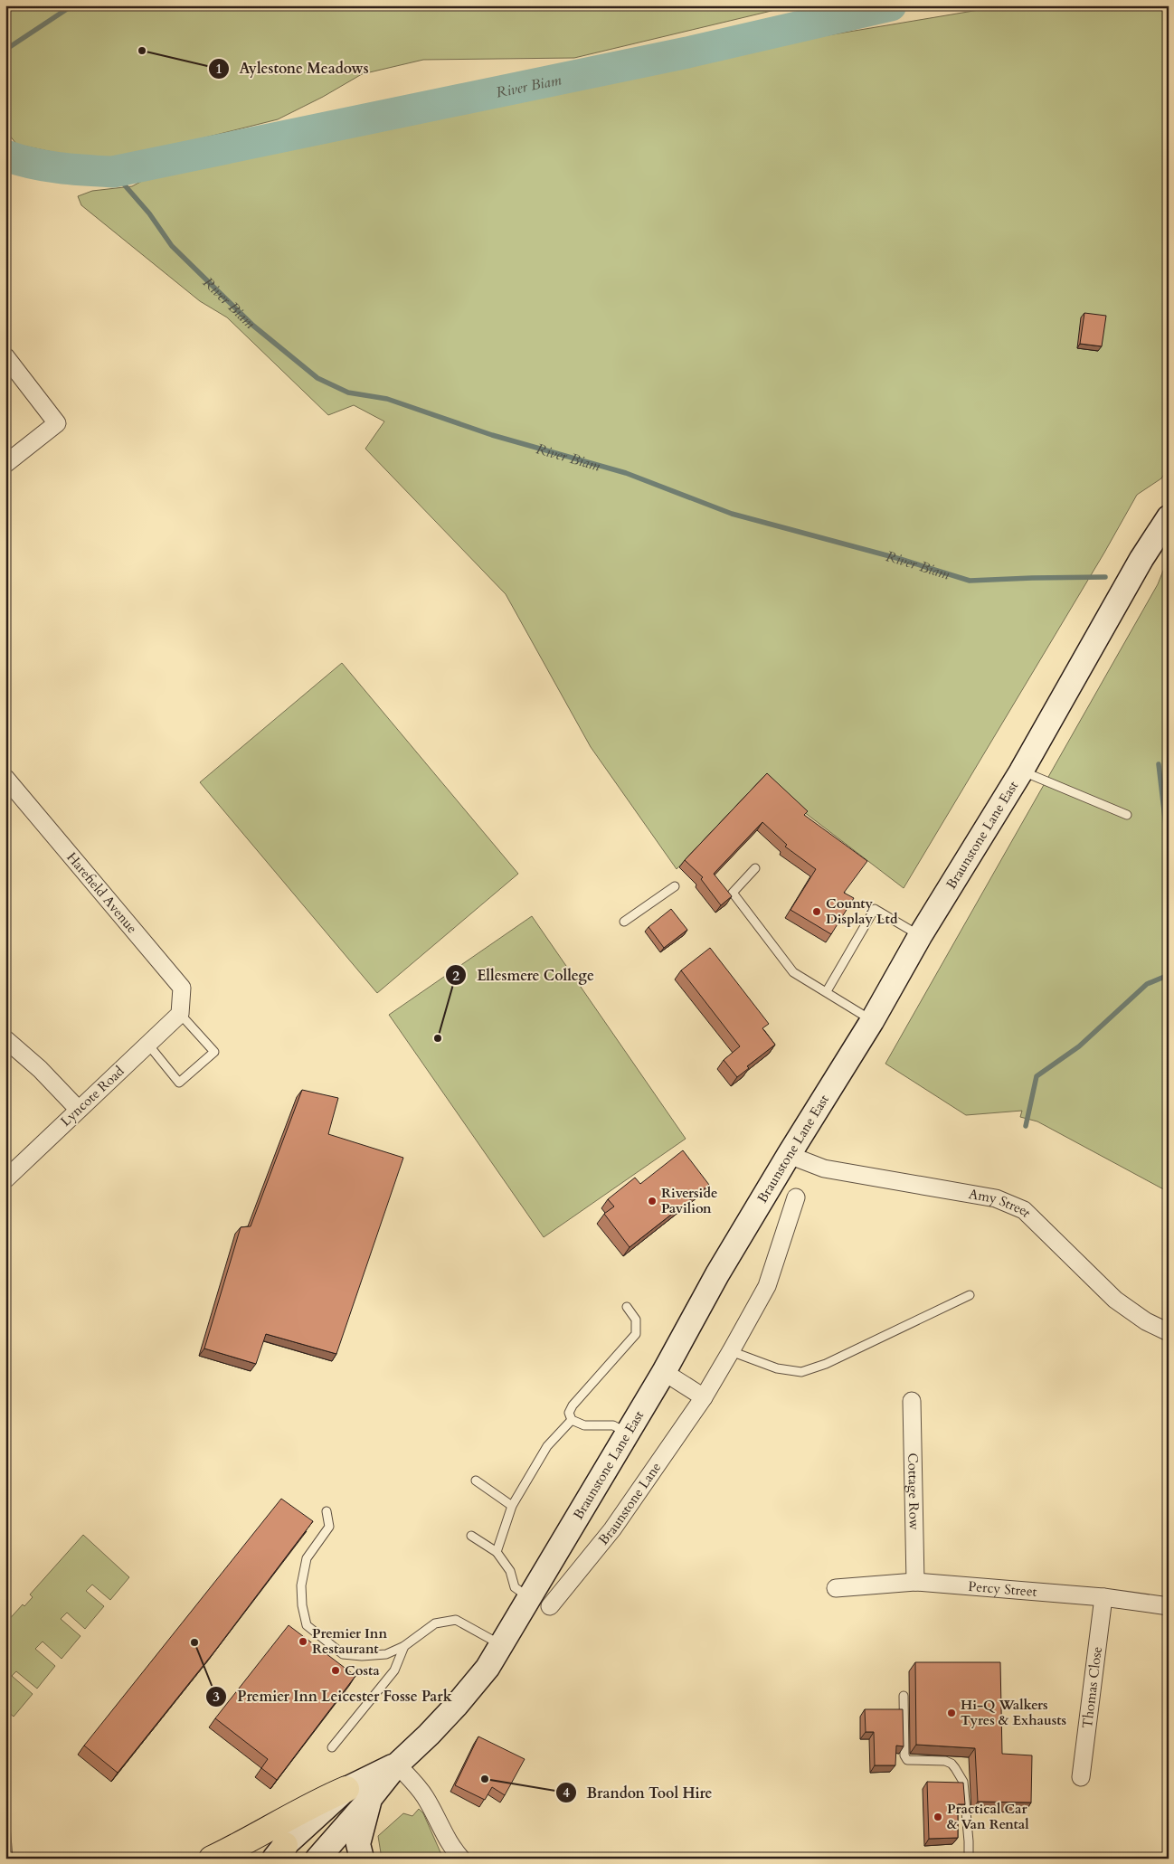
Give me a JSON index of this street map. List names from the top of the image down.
{
  "streets": {
    "street": [
      "Braunstone Lane East",
      "Harefield Avenue",
      "Lyncote Road",
      "Amy Street",
      "Cottage Row",
      "Braunstone Lane",
      "Percy Street",
      "Thomas Close"
    ]
  },
  "crossings": [
    ["Braunstone Lane East", "Amy Street"],
    ["Braunstone Lane East", "Braunstone Lane"],
    ["Harefield Avenue", "Lyncote Road"],
    ["Cottage Row", "Percy Street"],
    ["Percy Street", "Thomas Close"]
  ],
  "water": ["River Biam"],
  "places": [
    "Aylestone Meadows",
    "County Display Ltd",
    "Ellesmere College",
    "Riverside Pavilion",
    "Premier Inn Restaurant",
    "Premier Inn Leicester Fosse Park",
    "Costa",
    "Hi-Q Walkers Tyres & Exhausts",
    "Brandon Tool Hire",
    "Practical Car & Van Rental"
  ]
}
